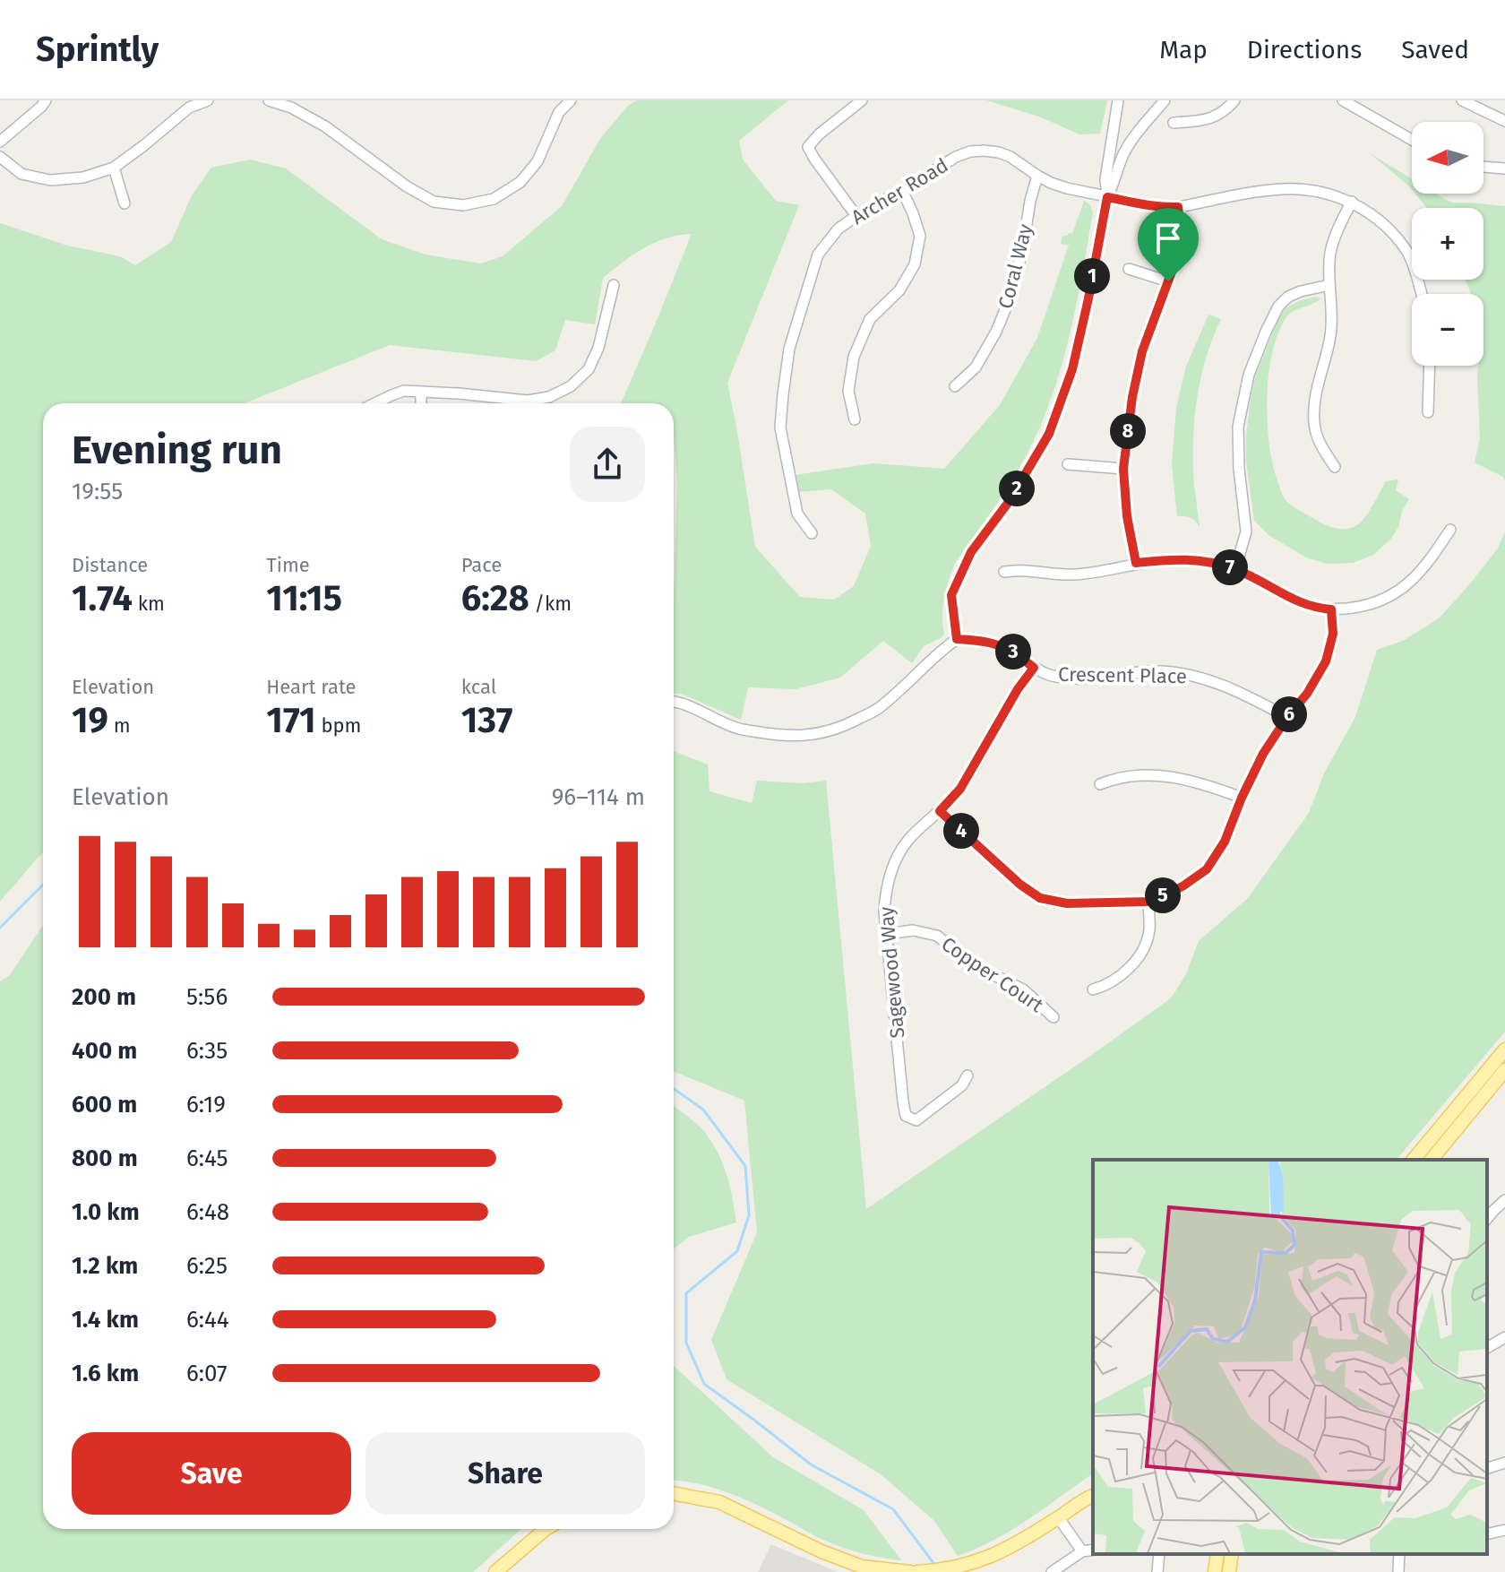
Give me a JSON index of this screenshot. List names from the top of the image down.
{
  "streets": {
    "street": [
      "Archer Road",
      "Coral Way",
      "Crescent Place",
      "Sagewood Way",
      "Copper Court"
    ]
  },
  "crossings": [
    ["Archer Road", "Coral Way"],
    ["Crescent Place", "Sagewood Way"],
    ["Sagewood Way", "Copper Court"]
  ],
  "north": "left",
  "page": {
    "header": "Sprintly",
    "nav": ["Map", "Directions", "Saved"],
    "map_buttons": ["+", "−"],
    "pins": [
      "1",
      "8",
      "2",
      "7",
      "3",
      "6",
      "4",
      "5"
    ],
    "heading": ["Evening run", "19:55"],
    "stats": [
      ["Distance", "1.74 km"],
      ["Time", "11:15"],
      ["Pace", "6:28 /km"],
      ["Elevation", "19 m"],
      ["Heart rate", "171 bpm"],
      ["kcal", "137"]
    ],
    "chart": ["Elevation", "96–114 m"],
    "list": [
      {
        "name": "200 m",
        "note": "5:56"
      },
      {
        "name": "400 m",
        "note": "6:35"
      },
      {
        "name": "600 m",
        "note": "6:19"
      },
      {
        "name": "800 m",
        "note": "6:45"
      },
      {
        "name": "1.0 km",
        "note": "6:48"
      },
      {
        "name": "1.2 km",
        "note": "6:25"
      },
      {
        "name": "1.4 km",
        "note": "6:44"
      },
      {
        "name": "1.6 km",
        "note": "6:07"
      }
    ],
    "buttons": ["Save", "Share"]
  }
}
